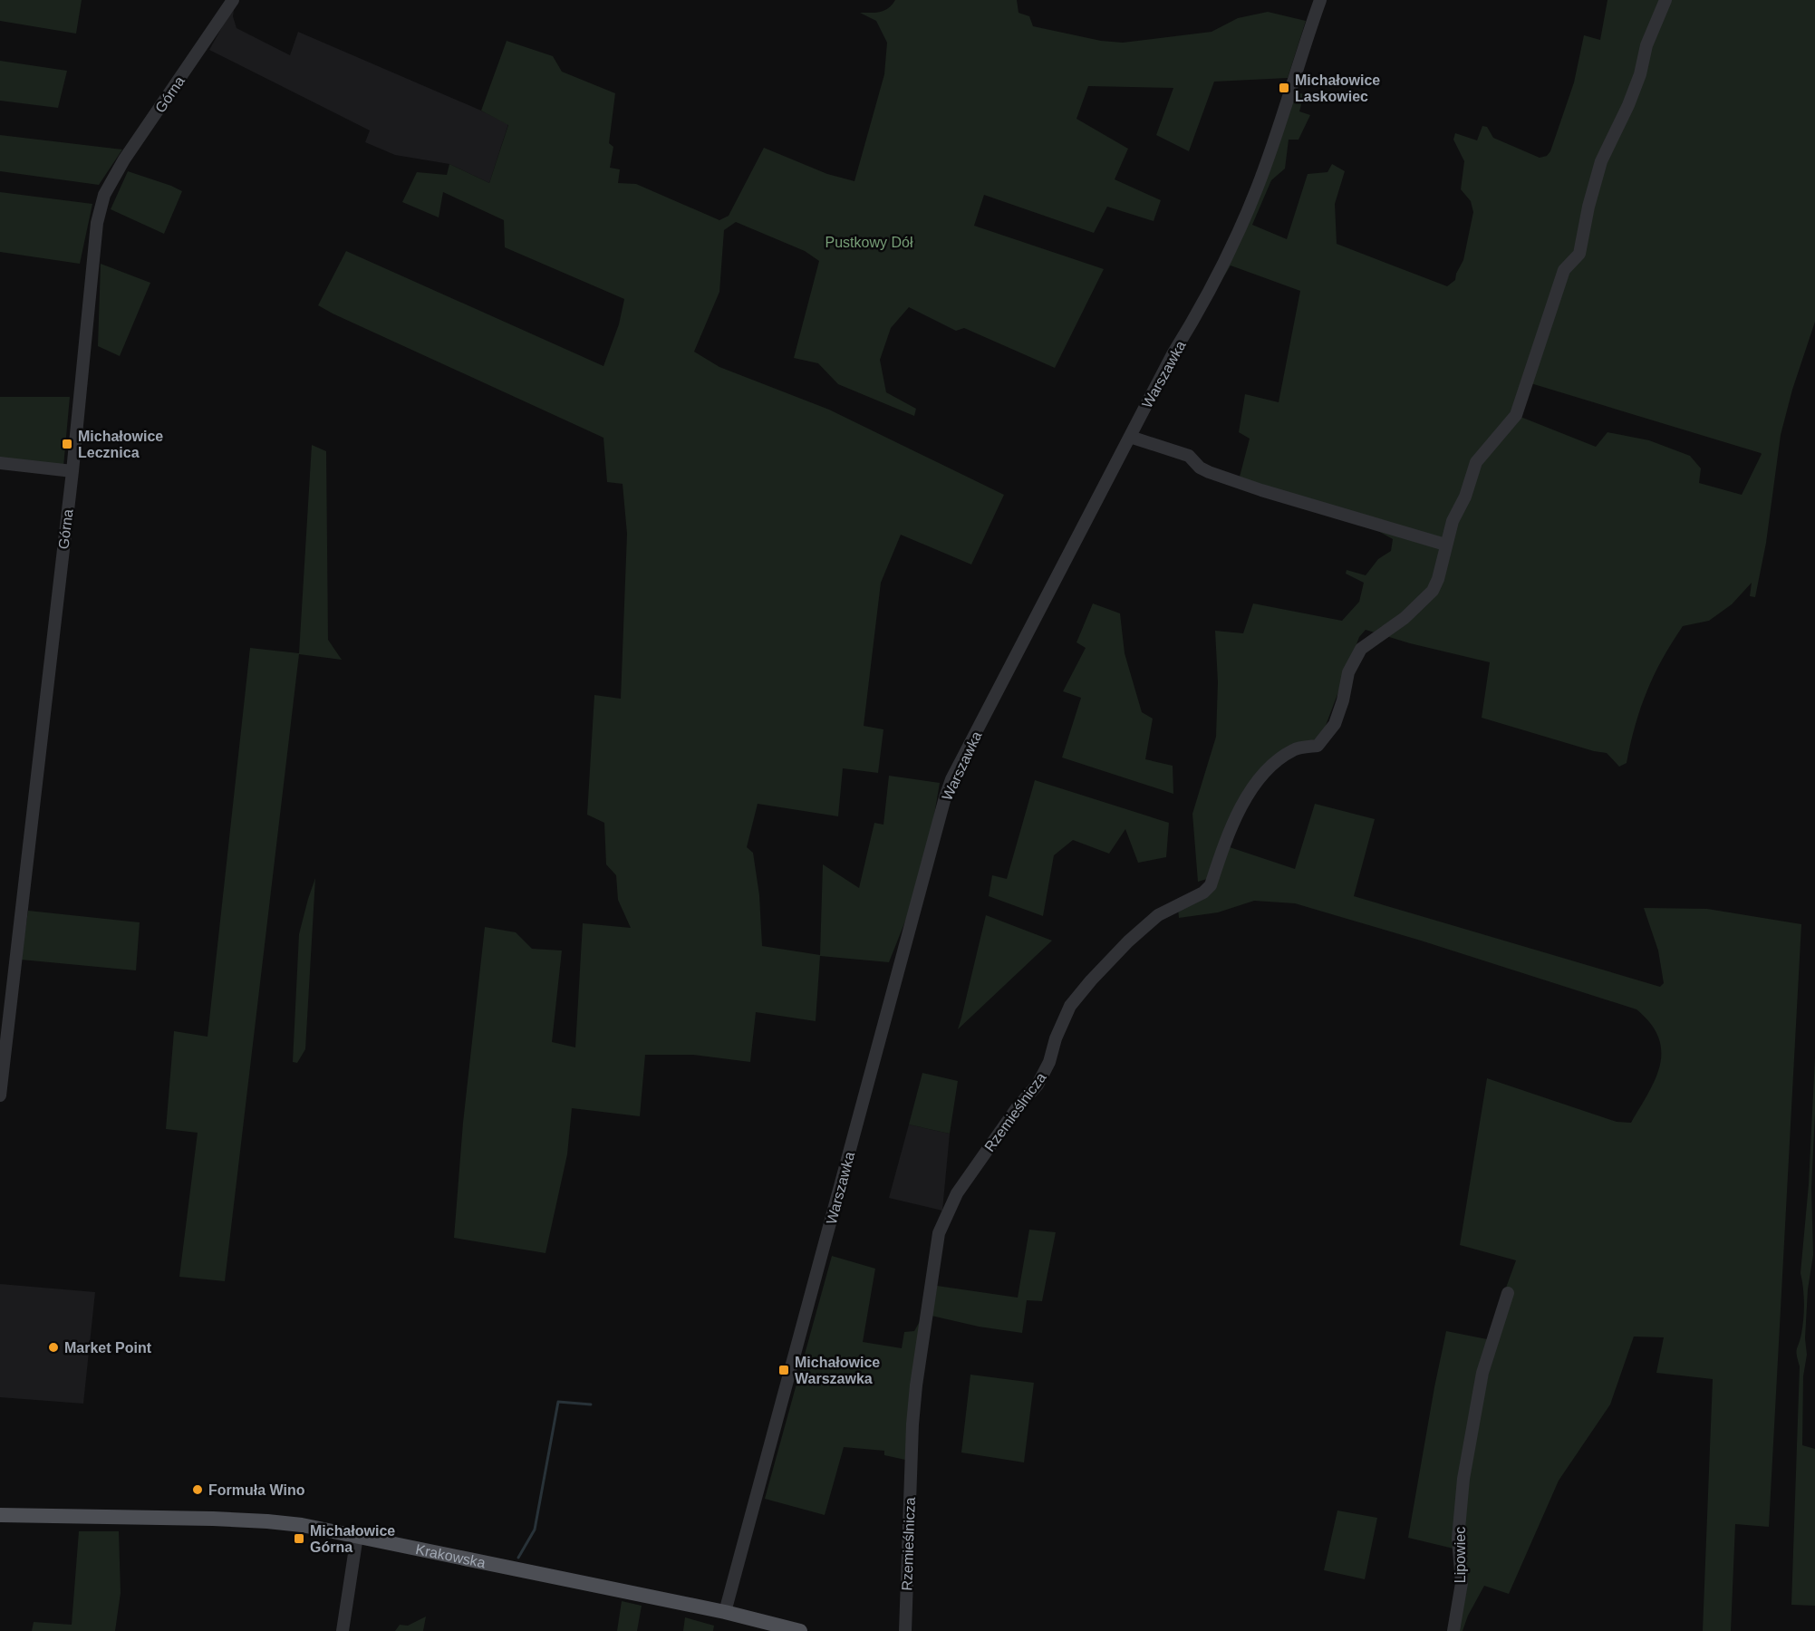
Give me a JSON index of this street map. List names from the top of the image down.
{
  "streets": {
    "main road": ["Krakowska"],
    "street": [
      "Górna",
      "Warszawka",
      "Rzemieślnicza",
      "Lipowiec"
    ]
  },
  "crossings": [
    ["Warszawka", "Krakowska"]
  ],
  "parks": ["Pustkowy Dół"],
  "places": {
    "transit": [
      "Michałowice Laskowiec",
      "Michałowice Lecznica",
      "Michałowice Warszawka",
      "Michałowice Górna"
    ],
    "other": ["Market Point", "Formuła Wino"]
  }
}
